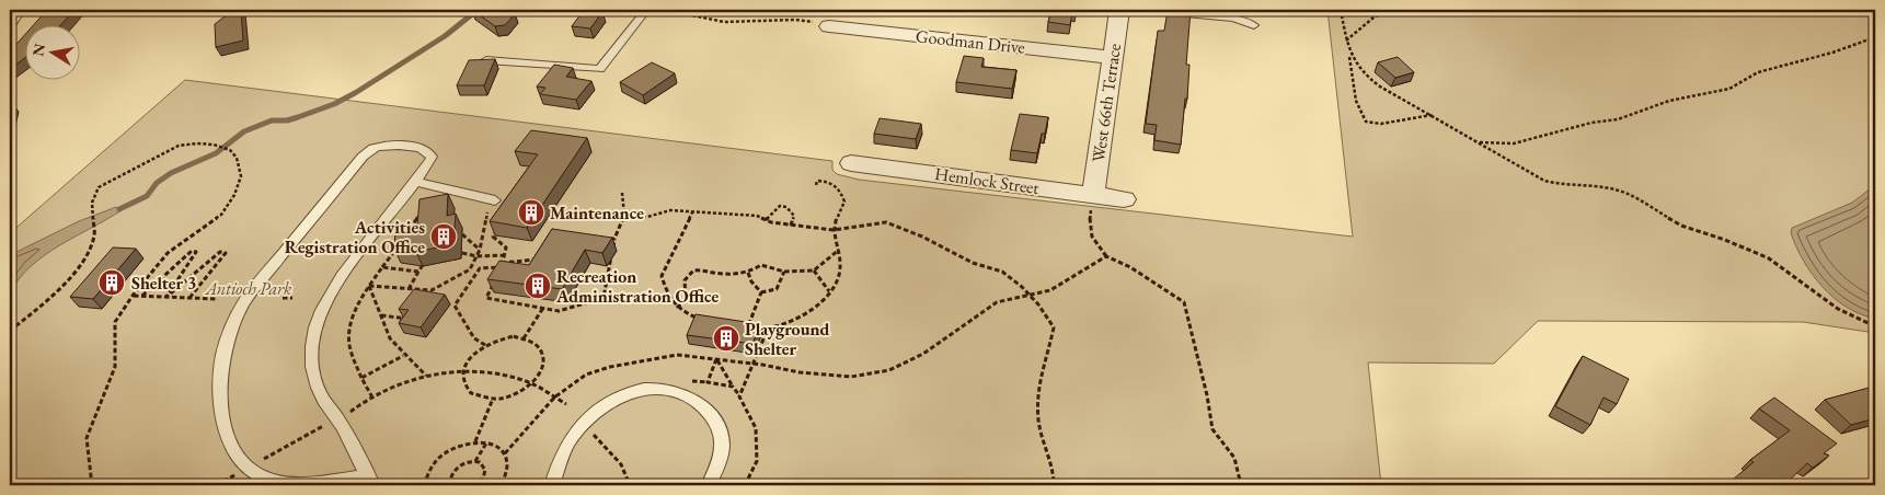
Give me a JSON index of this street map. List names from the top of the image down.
{
  "streets": {
    "street": ["Goodman Drive", "West 66th Terrace", "Hemlock Street"]
  },
  "crossings": [
    ["Goodman Drive", "West 66th Terrace"],
    ["West 66th Terrace", "Hemlock Street"]
  ],
  "parks": ["Antioch Park"],
  "places": {
    "building": [
      "Maintenance",
      "Activities Registration Office",
      "Shelter 3",
      "Recreation Administration Office",
      "Playground Shelter"
    ]
  },
  "north": "left"
}
